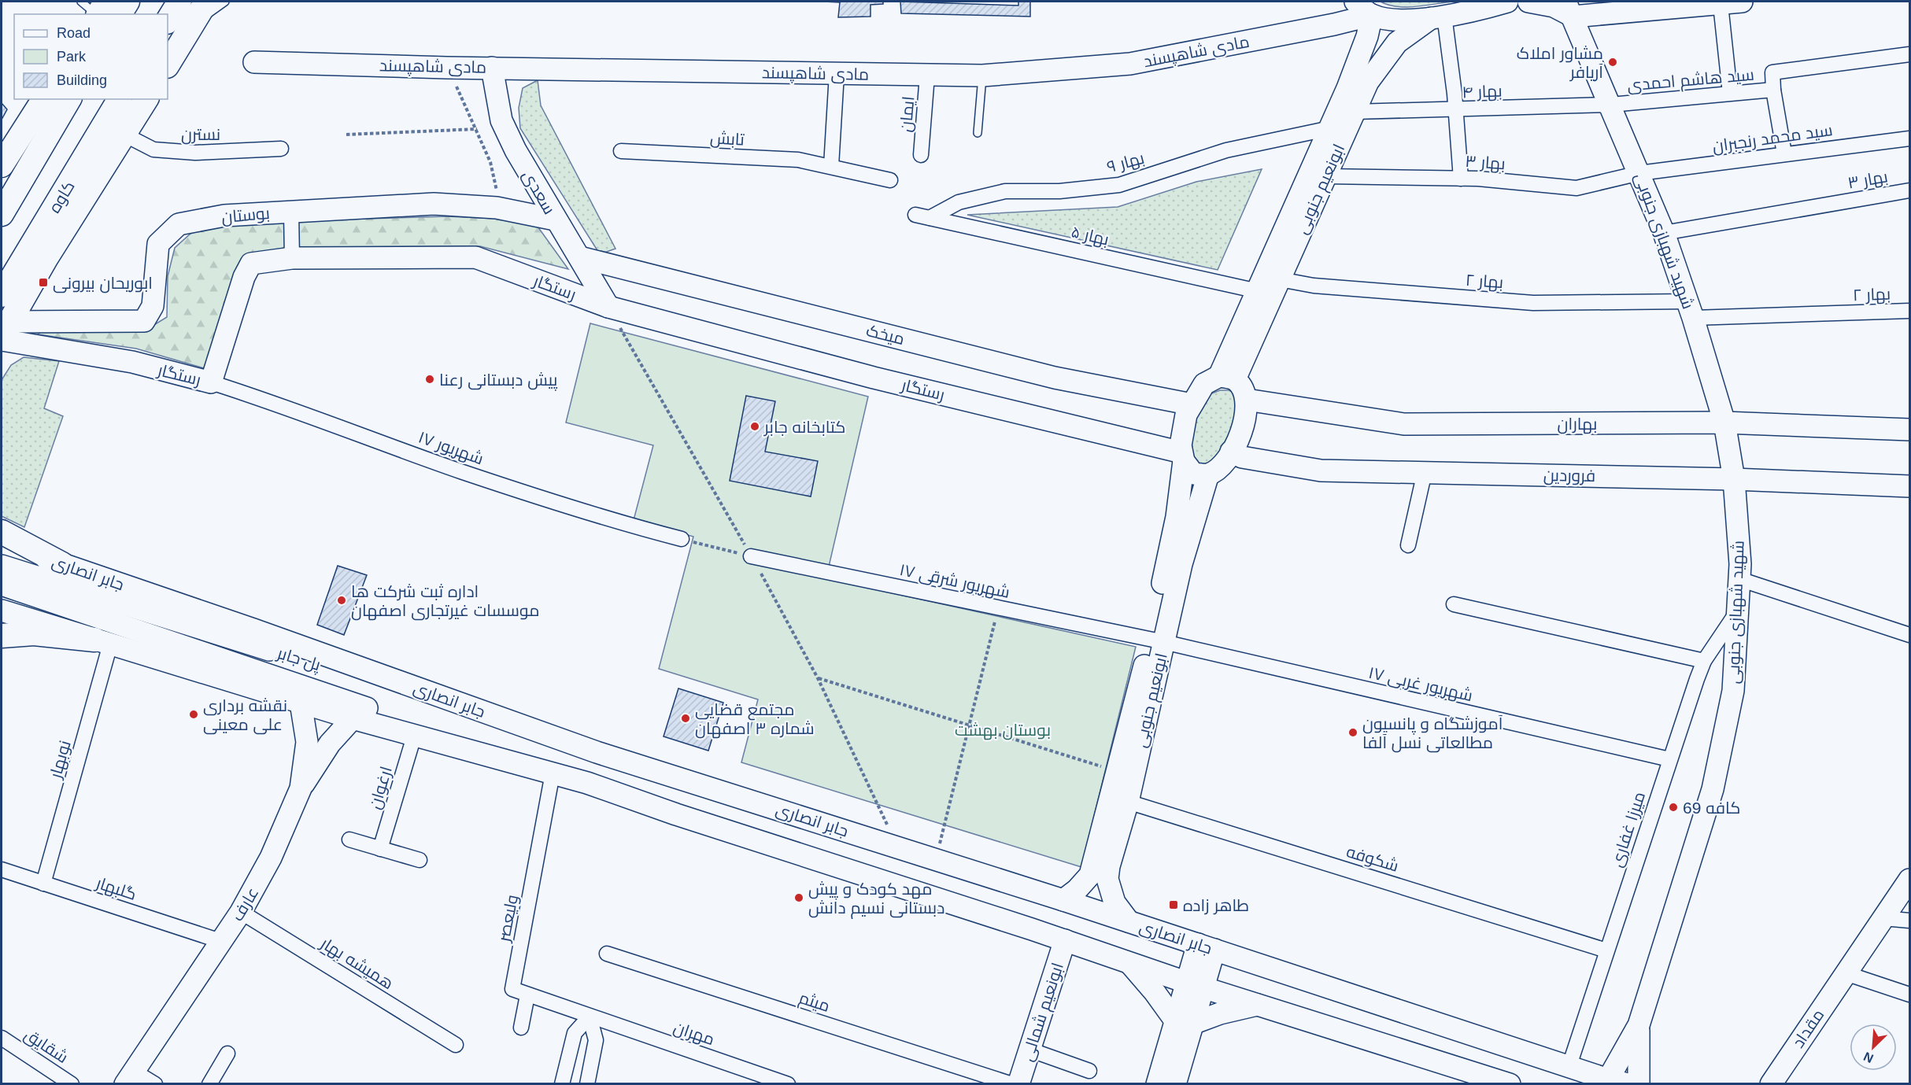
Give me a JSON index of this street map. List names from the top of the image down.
{
  "streets": {
    "main road": [
      "مادی شاهپسند",
      "ابونعیم جنوبی",
      "سعدی",
      "کاوه",
      "بوستان",
      "شهید شهبازی جنوبی",
      "رستگار",
      "میخک",
      "بهاران",
      "فروردین",
      "جابر انصاری",
      "پل جابر",
      "عارف",
      "ابونعیم شمالی",
      "مقداد"
    ],
    "street": [
      "سید هاشم احمدی",
      "بهار ۴",
      "ایمان",
      "نسترن",
      "سید محمد رنجبران",
      "تابش",
      "بهار ۹",
      "بهار ۳",
      "بهار ۵",
      "بهار ۲",
      "۱۷ شهریور",
      "۱۷ شهریور شرقی",
      "۱۷ شهریور غربی",
      "نوبهار",
      "ارغوان",
      "میرزا غفاری",
      "شکوفه",
      "گلبهار",
      "ولیعصر",
      "همیشه بهار",
      "میثم",
      "مهران",
      "شقایق"
    ]
  },
  "crossings": [
    ["مادی شاهپسند", "ایمان"],
    ["مادی شاهپسند", "ابونعیم جنوبی"],
    ["مادی شاهپسند", "سعدی"],
    ["سید هاشم احمدی", "بهار ۴"],
    ["سید هاشم احمدی", "شهید شهبازی جنوبی"],
    ["بهار ۴", "ابونعیم جنوبی"],
    ["بهار ۴", "شهید شهبازی جنوبی"],
    ["سید محمد رنجبران", "بهار ۳"],
    ["سید محمد رنجبران", "شهید شهبازی جنوبی"],
    ["بهار ۹", "ابونعیم جنوبی"],
    ["بهار ۹", "بهار ۵"],
    ["بهار ۳", "ابونعیم جنوبی"],
    ["بهار ۳", "شهید شهبازی جنوبی"],
    ["ابونعیم جنوبی", "بهار ۵"],
    ["ابونعیم جنوبی", "بهار ۲"],
    ["ابونعیم جنوبی", "رستگار"],
    ["ابونعیم جنوبی", "میخک"],
    ["ابونعیم جنوبی", "بهاران"],
    ["ابونعیم جنوبی", "فروردین"],
    ["ابونعیم جنوبی", "جابر انصاری"],
    ["ابونعیم جنوبی", "۱۷ شهریور شرقی"],
    ["ابونعیم جنوبی", "۱۷ شهریور غربی"],
    ["ابونعیم جنوبی", "شکوفه"],
    ["سعدی", "بوستان"],
    ["سعدی", "رستگار"],
    ["سعدی", "میخک"],
    ["بوستان", "رستگار"],
    ["شهید شهبازی جنوبی", "بهار ۲"],
    ["شهید شهبازی جنوبی", "بهاران"],
    ["شهید شهبازی جنوبی", "فروردین"],
    ["شهید شهبازی جنوبی", "جابر انصاری"],
    ["شهید شهبازی جنوبی", "میرزا غفاری"],
    ["رستگار", "میخک"],
    ["رستگار", "بهاران"],
    ["رستگار", "۱۷ شهریور"],
    ["رستگار", "فروردین"],
    ["میخک", "بهاران"],
    ["میخک", "فروردین"],
    ["بهاران", "فروردین"],
    ["جابر انصاری", "پل جابر"],
    ["جابر انصاری", "میرزا غفاری"],
    ["۱۷ شهریور شرقی", "۱۷ شهریور غربی"],
    ["۱۷ شهریور غربی", "میرزا غفاری"],
    ["نوبهار", "گلبهار"],
    ["میرزا غفاری", "شکوفه"],
    ["گلبهار", "عارف"],
    ["عارف", "همیشه بهار"],
    ["ولیعصر", "مهران"]
  ],
  "parks": ["بوستان بهشت"],
  "places": {
    "other": [
      "مشاور املاک آریافر",
      "پیش دبستانی رعنا",
      "کتابخانه جابر",
      "اداره ثبت شرکت ها موسسات غیرتجاری اصفهان",
      "نقشه برداری علی معینی",
      "مجتمع قضایی شماره ۳ اصفهان",
      "آموزشگاه و پانسیون مطالعاتی نسل آلفا",
      "کافه 69",
      "مهد کودک و پیش دبستانی نسیم دانش"
    ],
    "transit": ["ابوریحان بیرونی", "طاهر زاده"]
  },
  "legend": ["Road", "Park", "Building"],
  "north": "bottom left"
}
